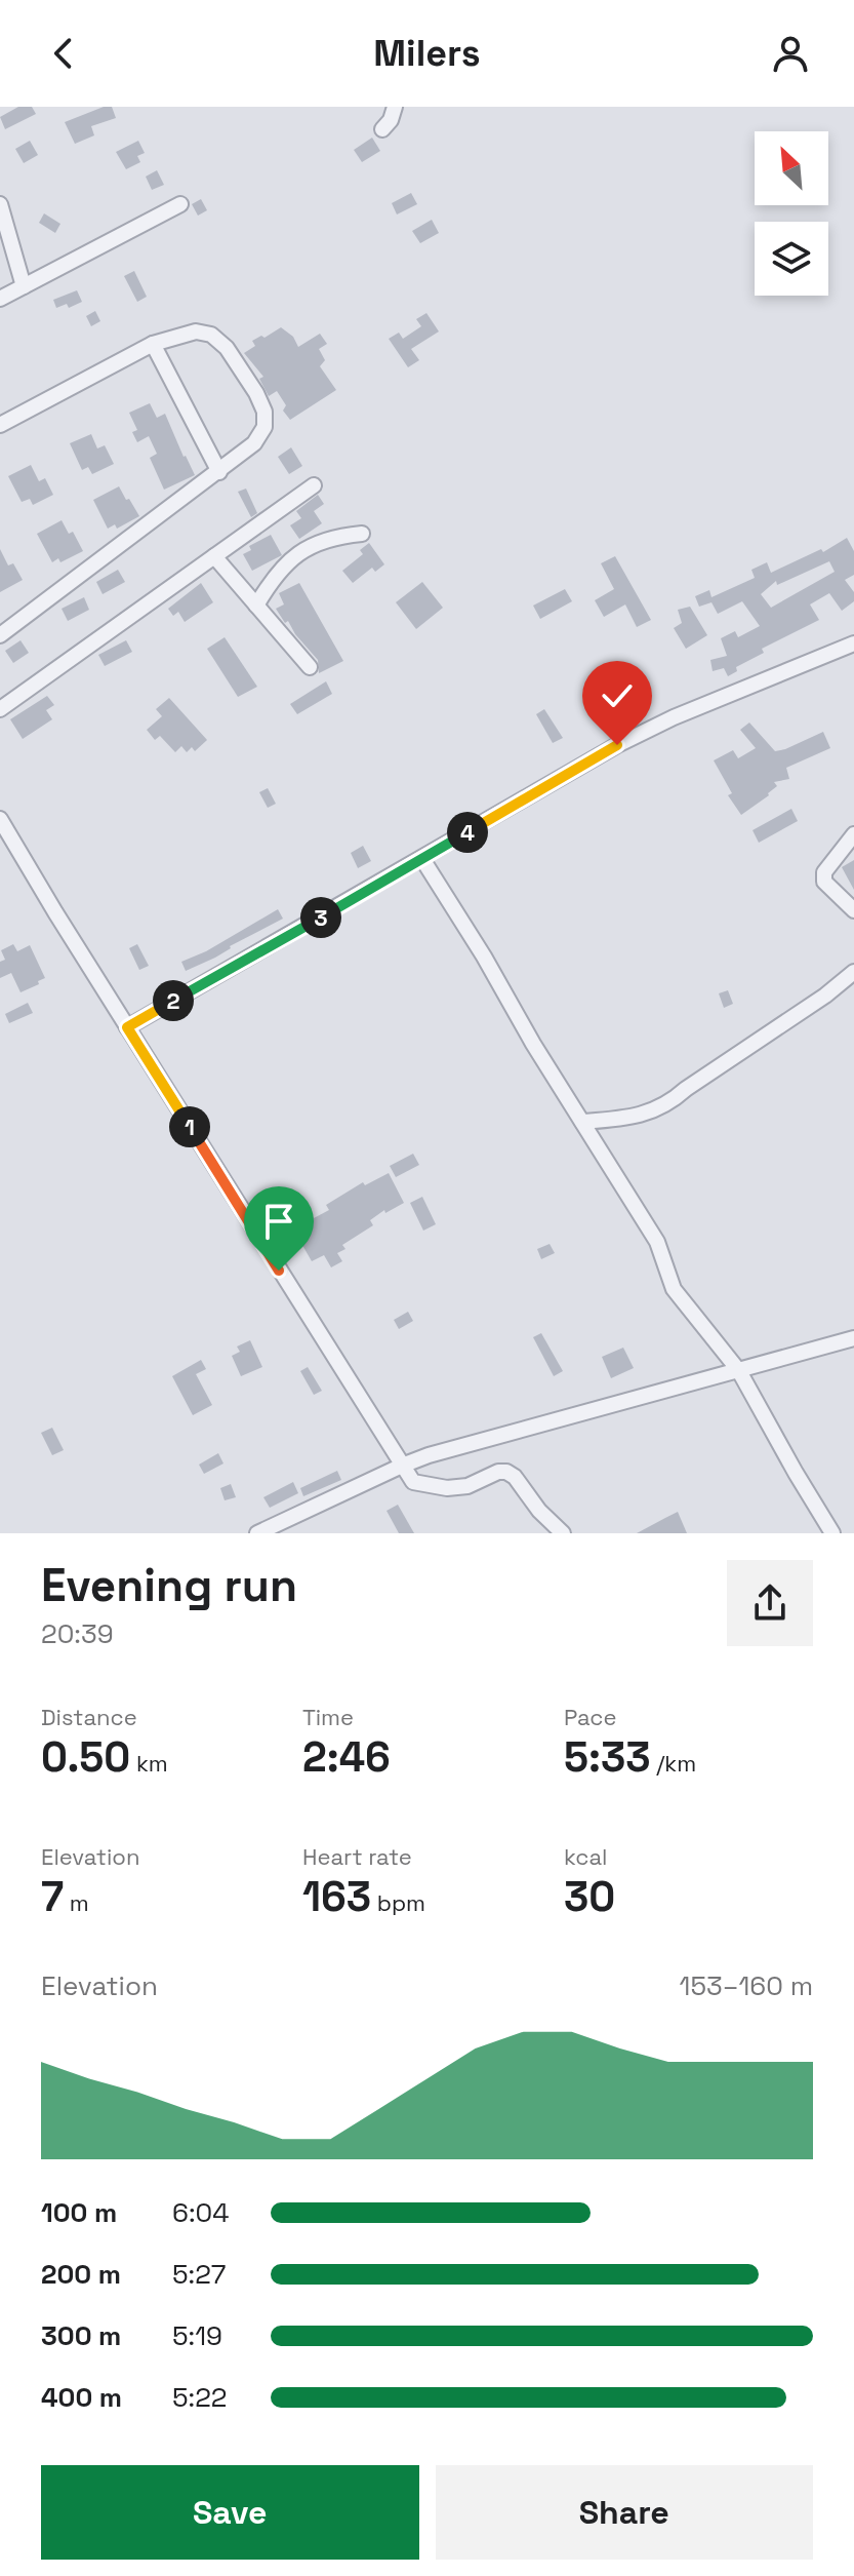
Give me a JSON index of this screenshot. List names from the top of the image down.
{
  "north": "top left",
  "page": {
    "header": "Milers",
    "pins": [
      "4",
      "3",
      "2",
      "1"
    ],
    "heading": ["Evening run", "20:39"],
    "stats": [
      ["Distance", "0.50 km"],
      ["Time", "2:46"],
      ["Pace", "5:33 /km"],
      ["Elevation", "7 m"],
      ["Heart rate", "163 bpm"],
      ["kcal", "30"]
    ],
    "chart": ["Elevation", "153–160 m"],
    "list": [
      {
        "name": "100 m",
        "note": "6:04"
      },
      {
        "name": "200 m",
        "note": "5:27"
      },
      {
        "name": "300 m",
        "note": "5:19"
      },
      {
        "name": "400 m",
        "note": "5:22"
      }
    ],
    "buttons": ["Save", "Share"]
  }
}
